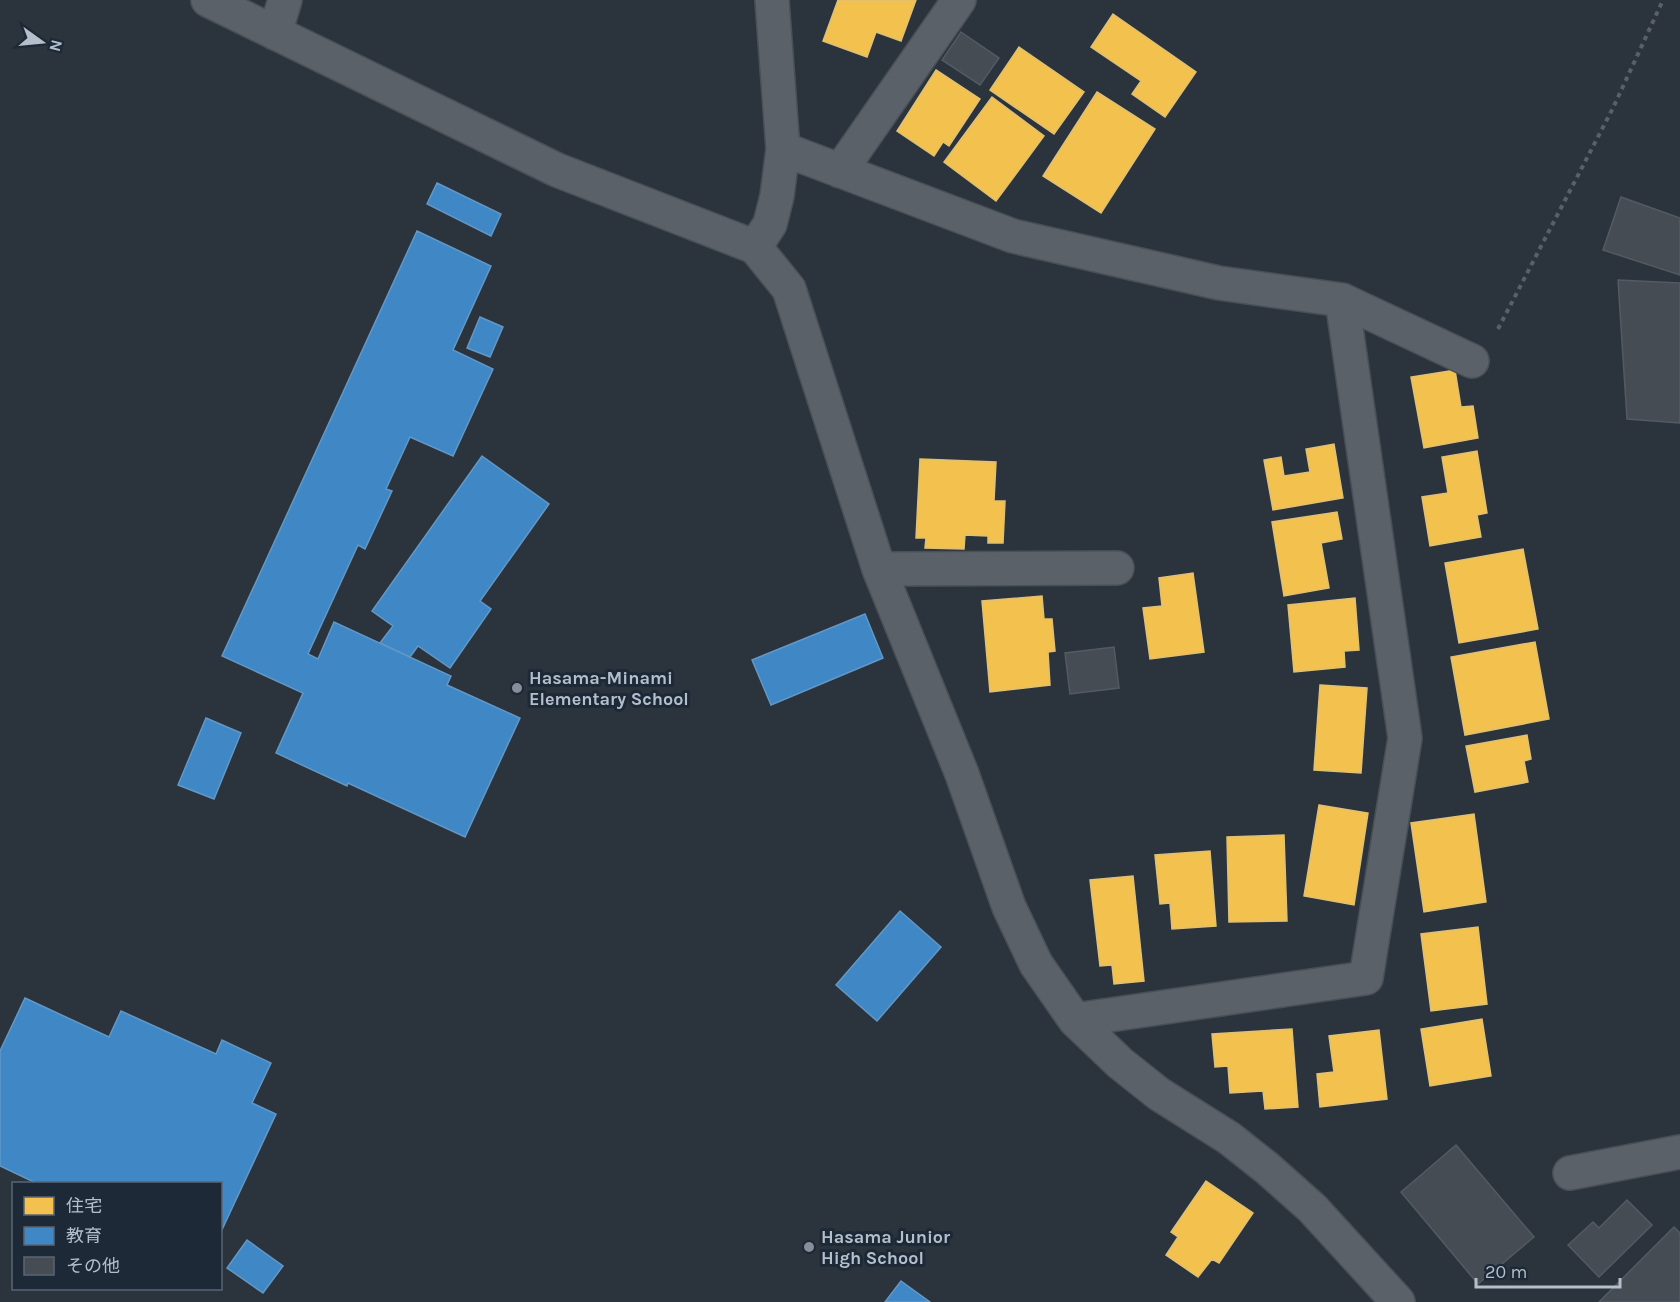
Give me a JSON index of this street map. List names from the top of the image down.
{
  "places": ["Hasama-Minami Elementary School", "Hasama Junior High School"],
  "legend": ["住宅", "教育", "その他"],
  "scale_bar": "20 m",
  "north": "right"
}
